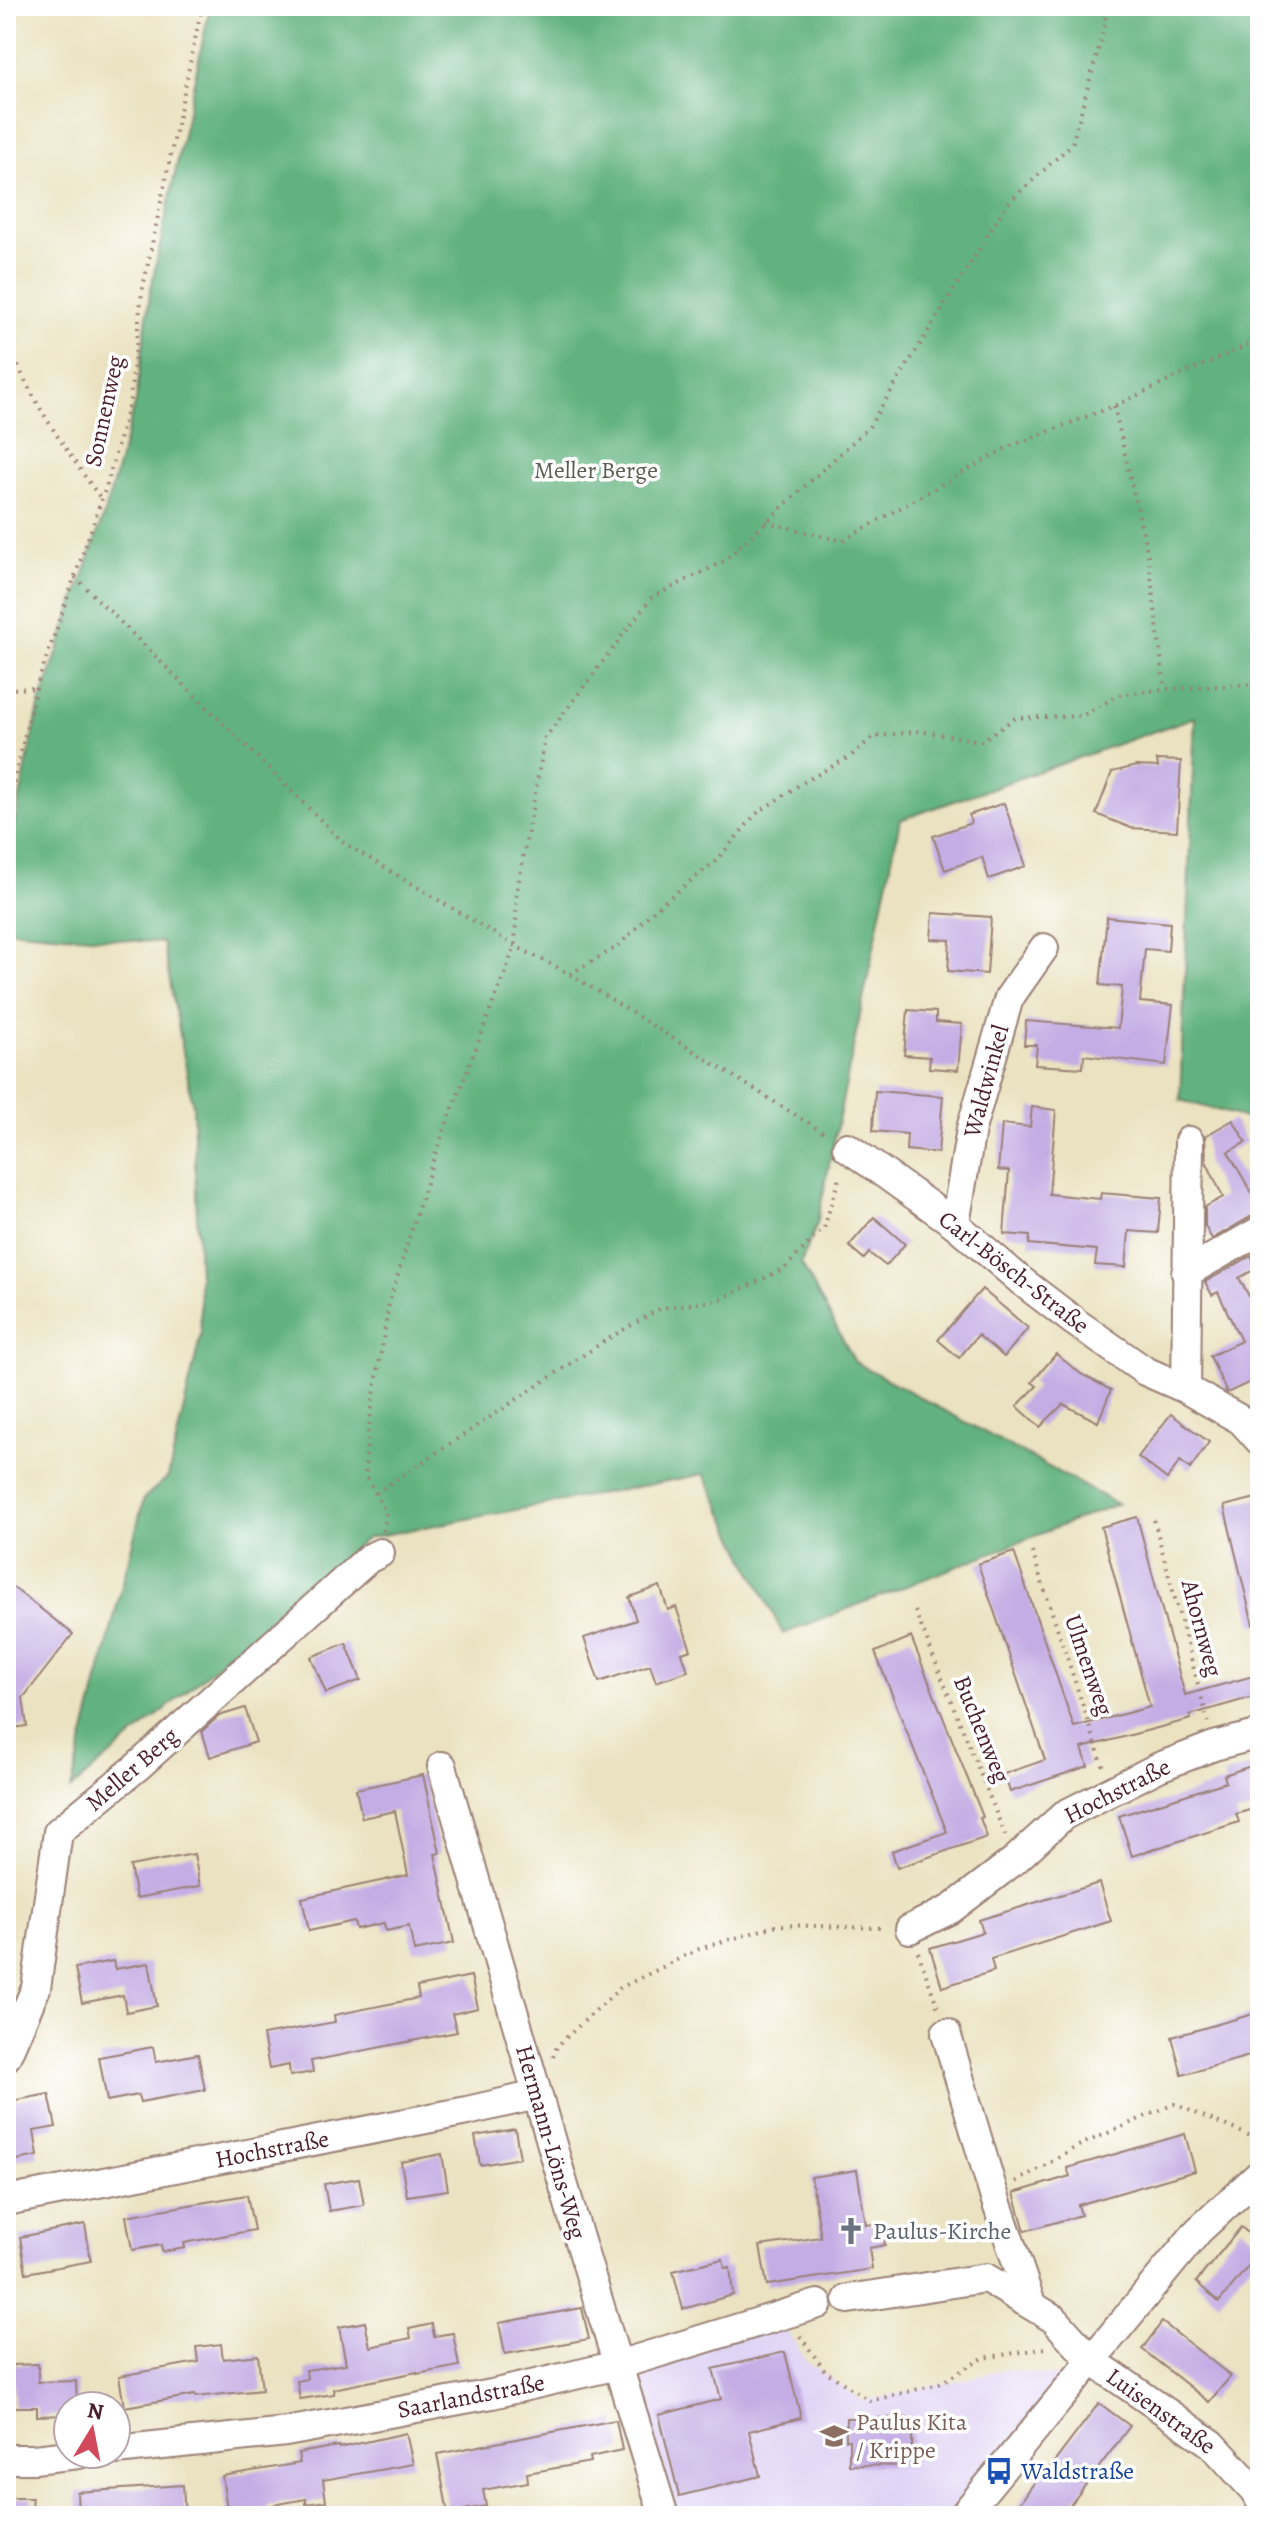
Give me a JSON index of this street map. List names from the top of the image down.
{
  "streets": {
    "street": [
      "Waldwinkel",
      "Carl-Bösch-Straße",
      "Meller Berg",
      "Hochstraße",
      "Hermann-Löns-Weg",
      "Saarlandstraße",
      "Luisenstraße"
    ],
    "path": [
      "Sonnenweg",
      "Ahornweg",
      "Ulmenweg",
      "Buchenweg"
    ]
  },
  "crossings": [
    ["Waldwinkel", "Carl-Bösch-Straße"],
    ["Ahornweg", "Hochstraße"],
    ["Ulmenweg", "Hochstraße"],
    ["Buchenweg", "Hochstraße"],
    ["Hochstraße", "Hermann-Löns-Weg"],
    ["Hermann-Löns-Weg", "Saarlandstraße"]
  ],
  "parks": ["Meller Berge"],
  "places": {
    "church": ["Paulus-Kirche"],
    "school or university": ["Paulus Kita / Krippe"],
    "bus stop": ["Waldstraße"]
  },
  "north": "top"
}
